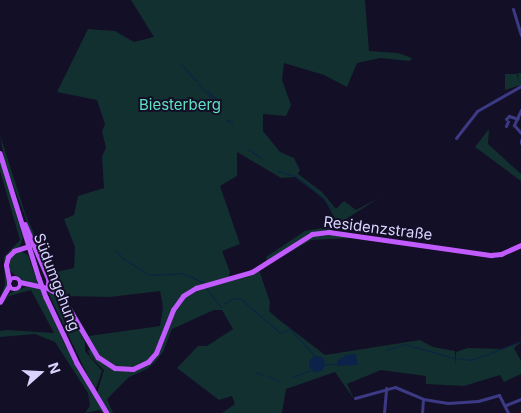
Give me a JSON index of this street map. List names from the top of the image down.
{
  "streets": {
    "main road": ["Residenzstraße", "Südumgehung"]
  },
  "parks": ["Biesterberg"],
  "north": "right"
}
